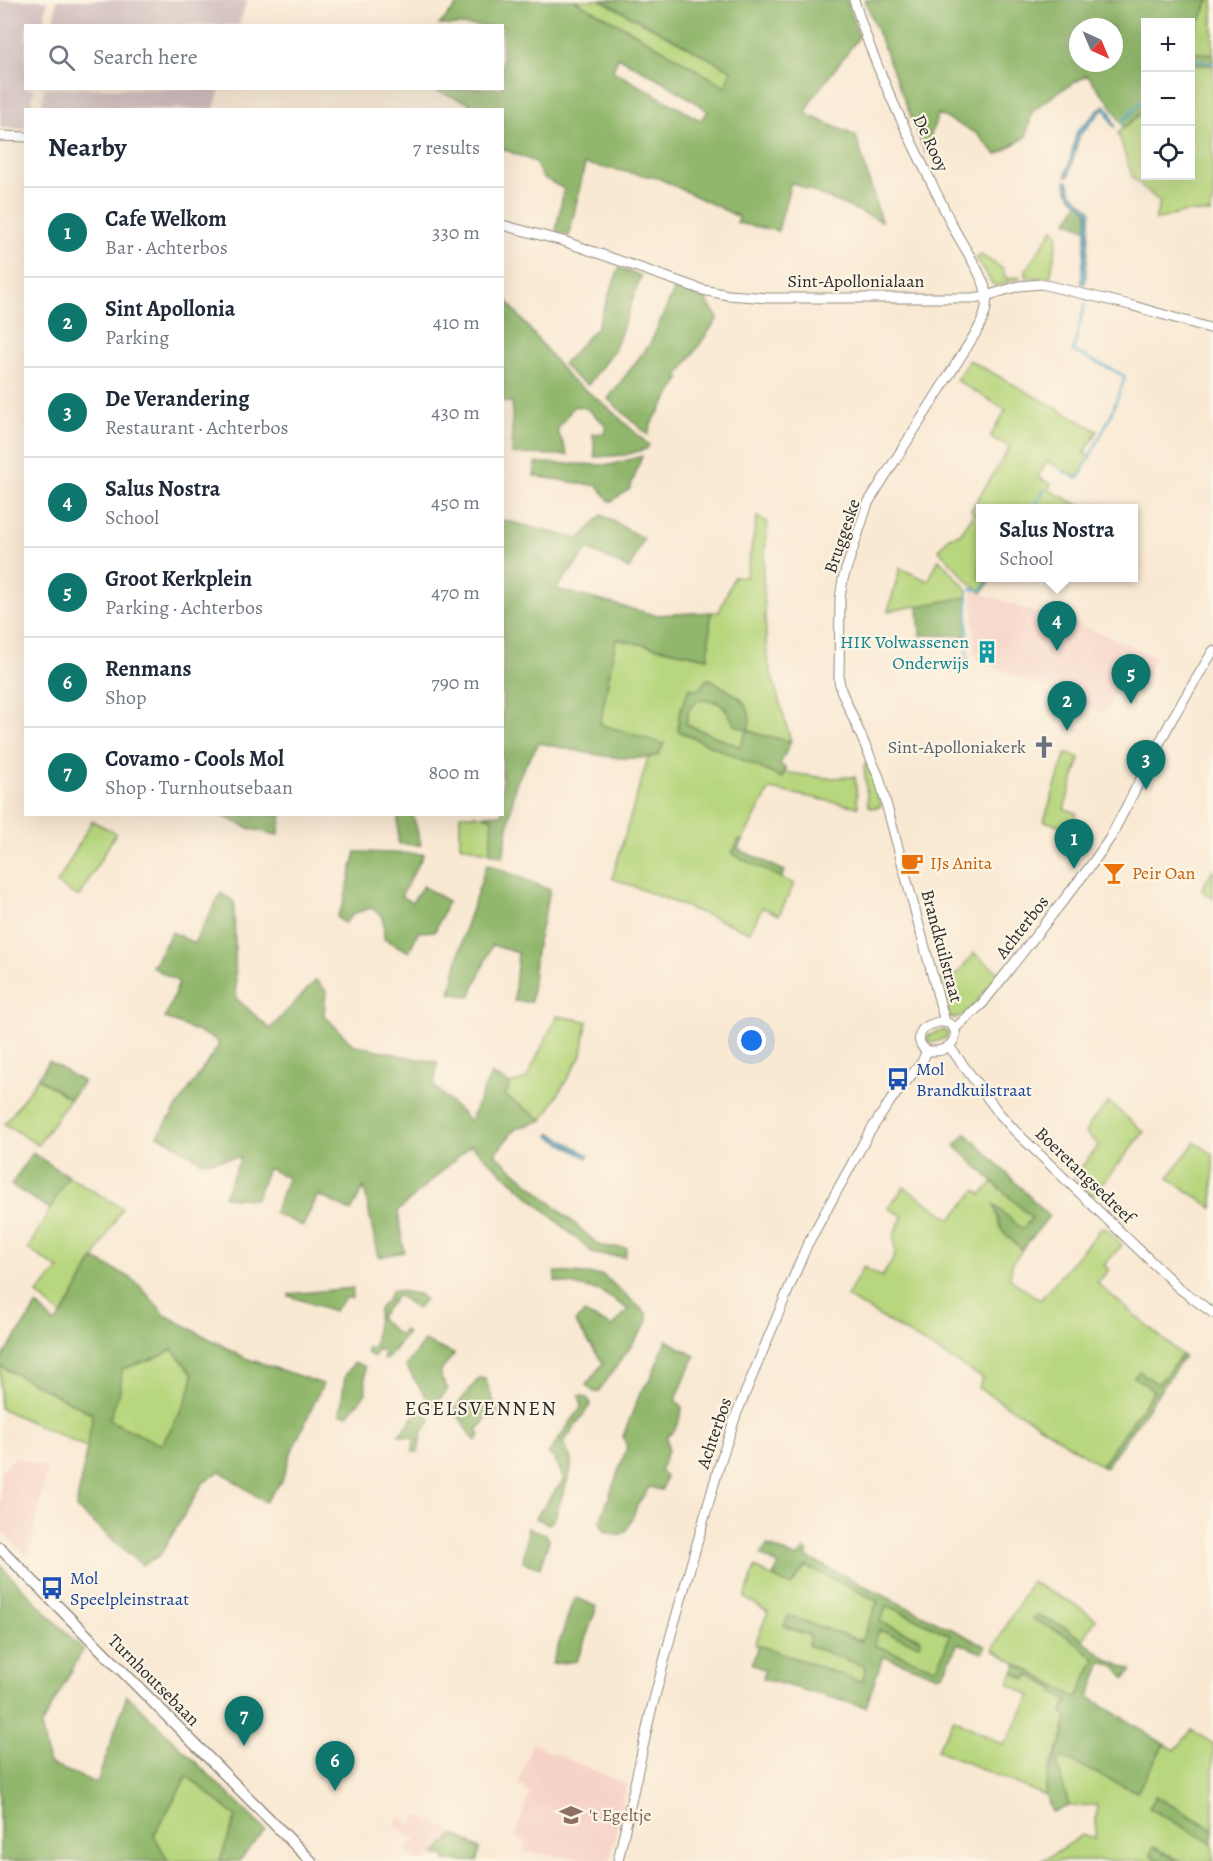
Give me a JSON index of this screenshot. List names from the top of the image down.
{
  "streets": {
    "main road": ["Turnhoutsebaan"],
    "street": [
      "De Rooy",
      "Sint-Apollonialaan",
      "Bruggeske",
      "Achterbos",
      "Brandkuilstraat",
      "Boeretangsedreef"
    ]
  },
  "crossings": [
    ["De Rooy", "Sint-Apollonialaan"],
    ["De Rooy", "Bruggeske"],
    ["Sint-Apollonialaan", "Bruggeske"],
    ["Bruggeske", "Brandkuilstraat"],
    ["Achterbos", "Brandkuilstraat"],
    ["Achterbos", "Boeretangsedreef"],
    ["Brandkuilstraat", "Boeretangsedreef"]
  ],
  "districts": ["EGELSVENNEN"],
  "places": {
    "building": ["HIK Volwassenen Onderwijs"],
    "church": ["Sint-Apolloniakerk"],
    "cafe": ["IJs Anita"],
    "bar": ["Peir Oan"],
    "bus stop": ["Mol Brandkuilstraat", "Mol Speelpleinstraat"],
    "school or university": ["'t Egeltje"]
  },
  "north": "bottom right",
  "page": {
    "map_buttons": ["+", "−"],
    "search": "Search here",
    "heading": ["Nearby", "7 results"],
    "list": [
      {
        "mark": "1",
        "name": "Cafe Welkom",
        "note": "Bar · Achterbos",
        "value": "330 m"
      },
      {
        "mark": "2",
        "name": "Sint Apollonia",
        "note": "Parking",
        "value": "410 m"
      },
      {
        "mark": "3",
        "name": "De Verandering",
        "note": "Restaurant · Achterbos",
        "value": "430 m"
      },
      {
        "mark": "4",
        "name": "Salus Nostra",
        "note": "School",
        "value": "450 m"
      },
      {
        "mark": "5",
        "name": "Groot Kerkplein",
        "note": "Parking · Achterbos",
        "value": "470 m"
      },
      {
        "mark": "6",
        "name": "Renmans",
        "note": "Shop",
        "value": "790 m"
      },
      {
        "mark": "7",
        "name": "Covamo - Cools Mol",
        "note": "Shop · Turnhoutsebaan",
        "value": "800 m"
      }
    ],
    "popup": ["Salus Nostra", "School"],
    "pins": [
      "4",
      "5",
      "2",
      "3",
      "1",
      "7",
      "6"
    ]
  }
}
